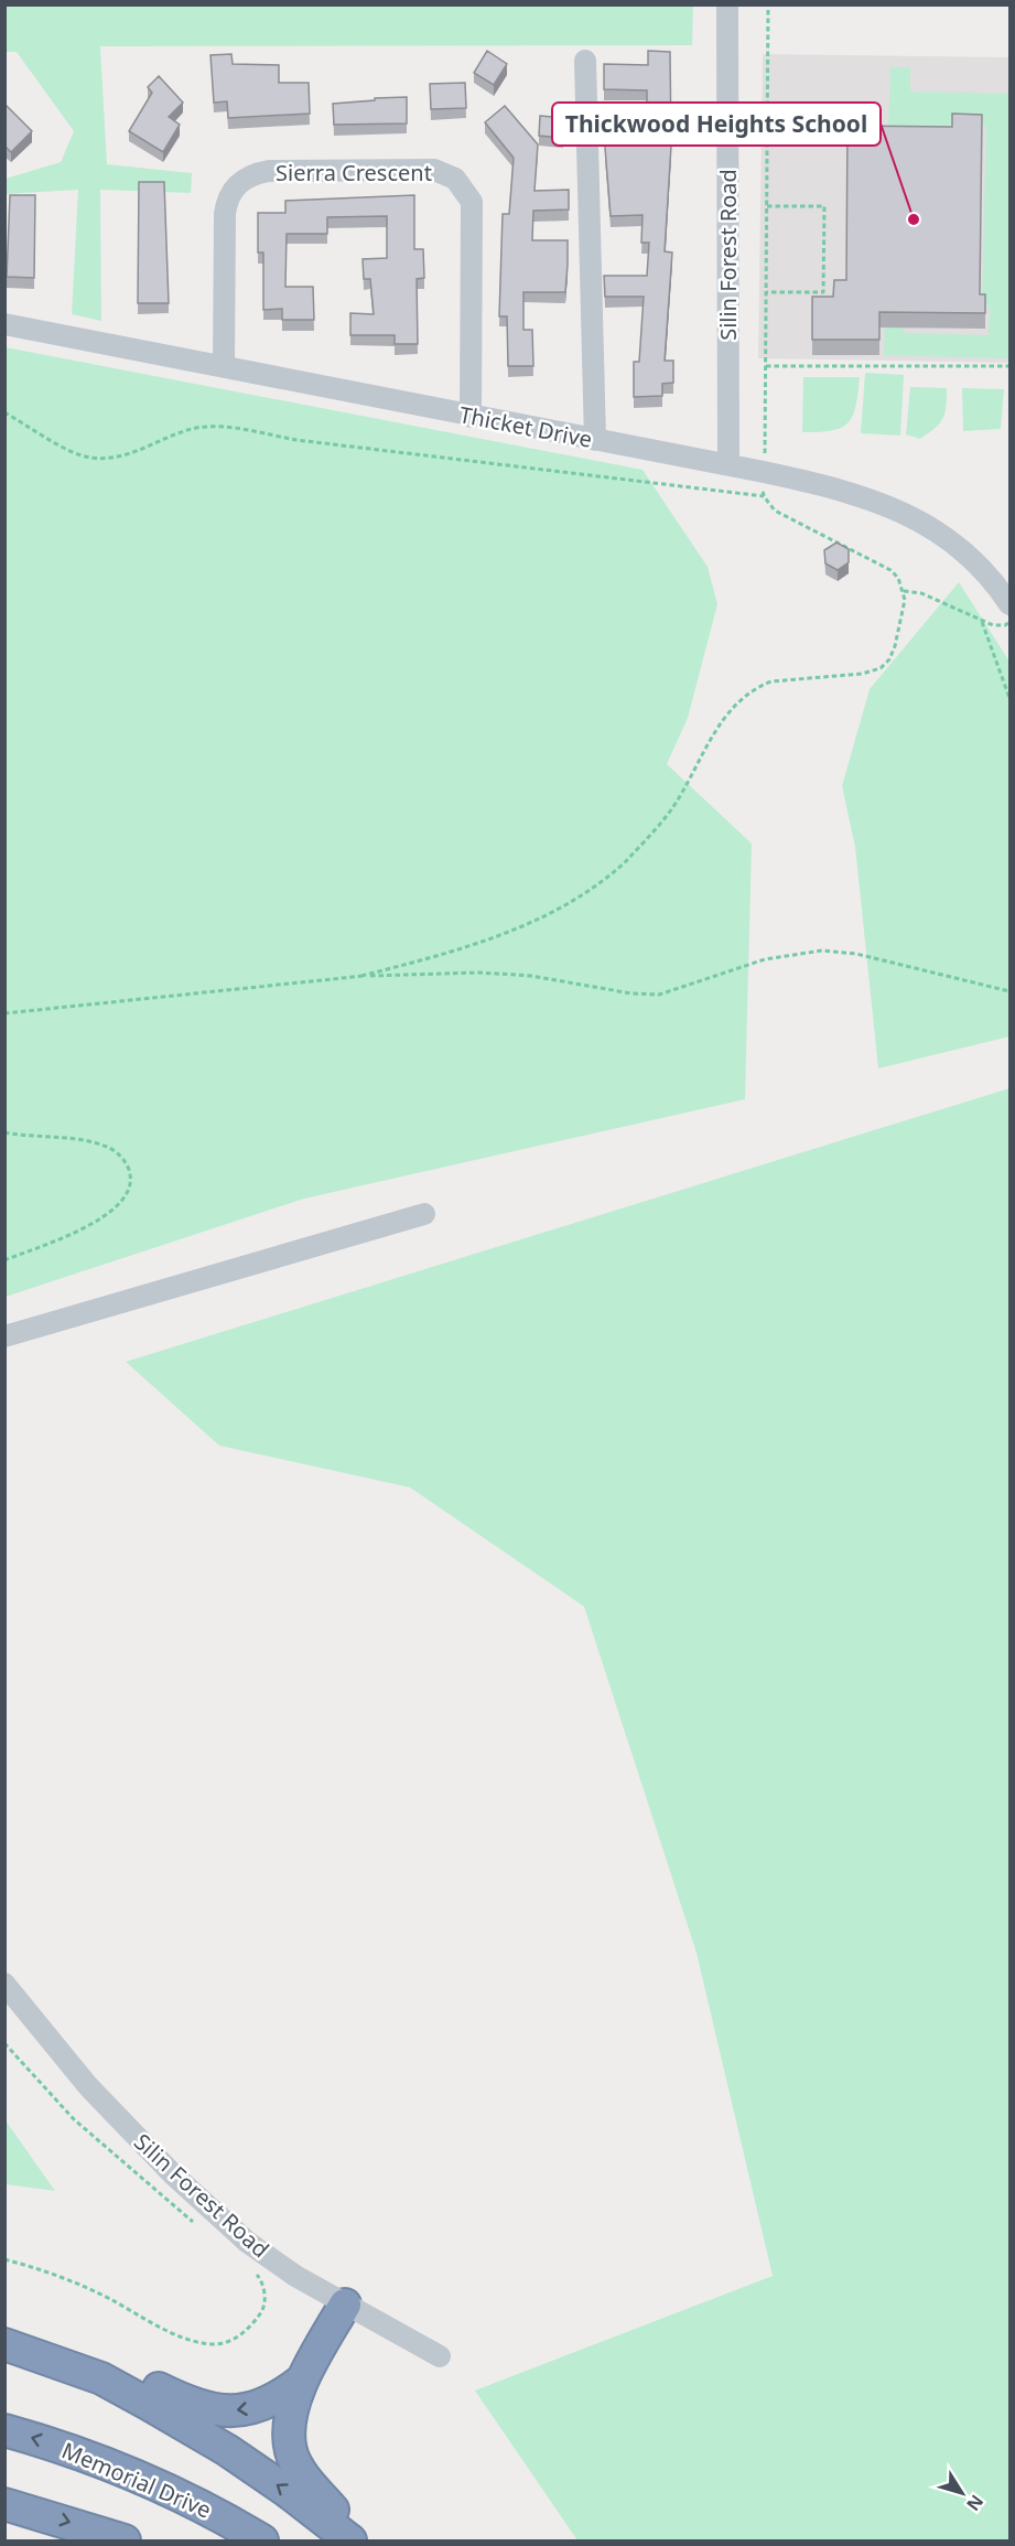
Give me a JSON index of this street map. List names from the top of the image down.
{
  "streets": {
    "highway": ["Memorial Drive"],
    "street": ["Sierra Crescent", "Silin Forest Road", "Thicket Drive"]
  },
  "crossings": [
    ["Sierra Crescent", "Thicket Drive"],
    ["Silin Forest Road", "Thicket Drive"]
  ],
  "places": ["Thickwood Heights School"],
  "north": "bottom right"
}
